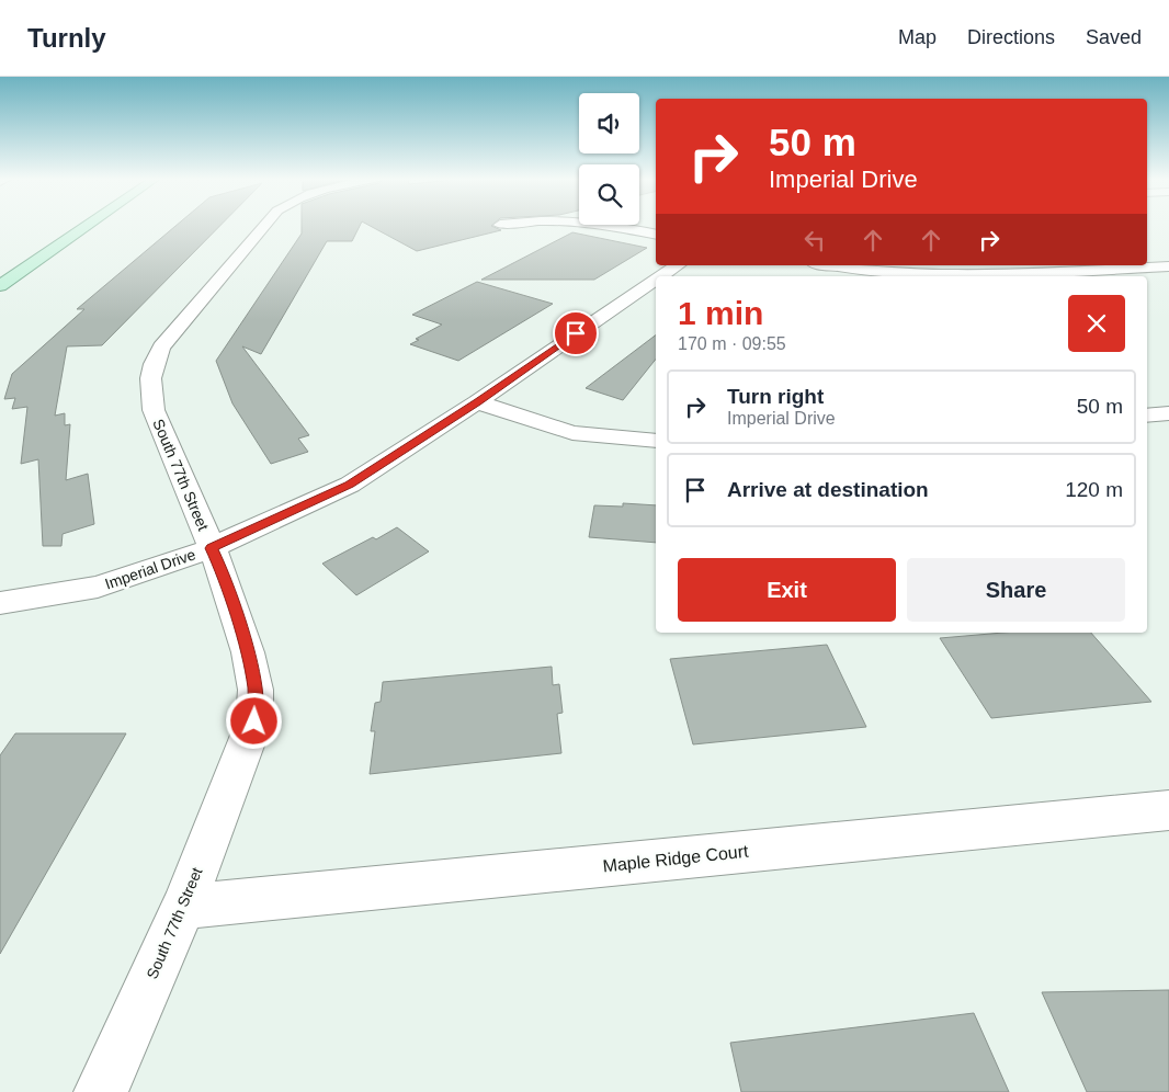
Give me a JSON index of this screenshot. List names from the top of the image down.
{
  "streets": {
    "street": ["South 77th Street", "Imperial Drive", "Maple Ridge Court"]
  },
  "crossings": [
    ["South 77th Street", "Imperial Drive"],
    ["South 77th Street", "Maple Ridge Court"]
  ],
  "page": {
    "header": "Turnly",
    "nav": ["Map", "Directions", "Saved"],
    "turn": ["50 m", "Imperial Drive"],
    "heading": ["1 min", "170 m · 09:55"],
    "list": [
      {
        "name": "Turn right",
        "note": "Imperial Drive",
        "value": "50 m"
      },
      {
        "name": "Arrive at destination",
        "value": "120 m"
      }
    ],
    "buttons": ["Exit", "Share"]
  }
}
